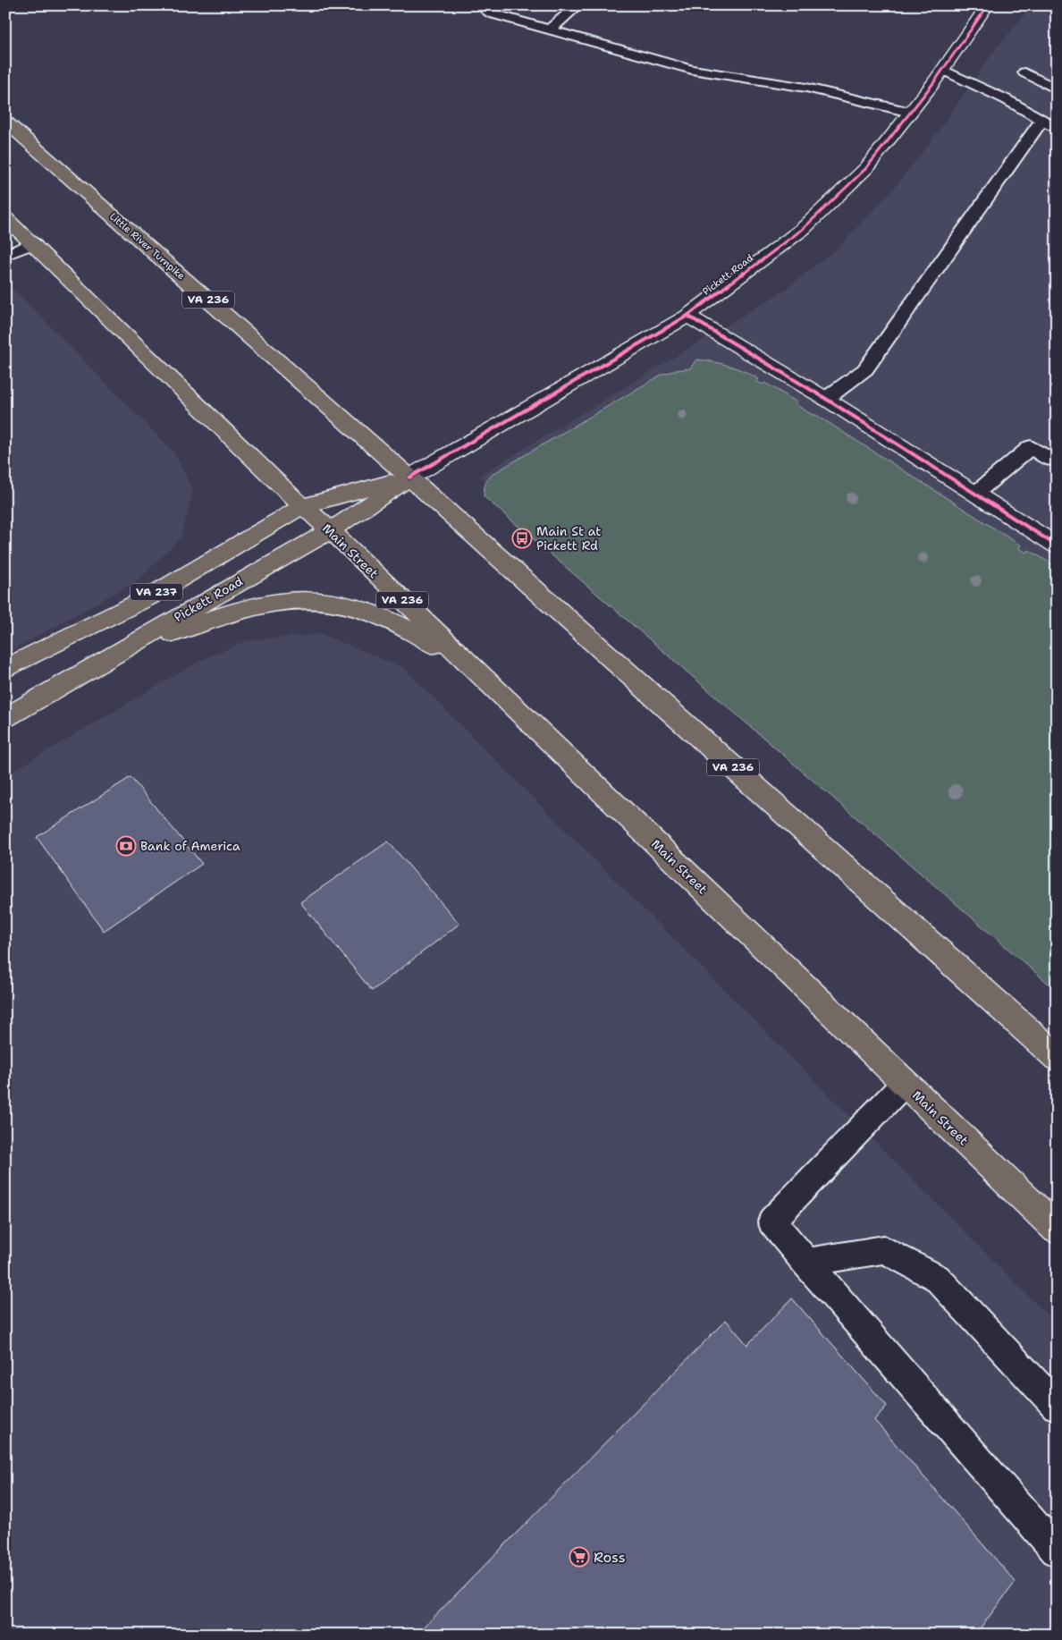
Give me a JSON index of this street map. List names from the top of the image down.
{
  "streets": {
    "main road": [
      "Little River Turnpike",
      "Pickett Road",
      "VA 236",
      "Main Street",
      "VA 237"
    ]
  },
  "crossings": [
    ["Little River Turnpike", "Pickett Road"],
    ["Little River Turnpike", "VA 236"],
    ["Pickett Road", "VA 236"],
    ["Pickett Road", "Main Street"],
    ["VA 236", "Main Street"]
  ],
  "places": {
    "bus stop": ["Main St at Pickett Rd"],
    "bank": ["Bank of America"],
    "supermarket": ["Ross"]
  }
}
